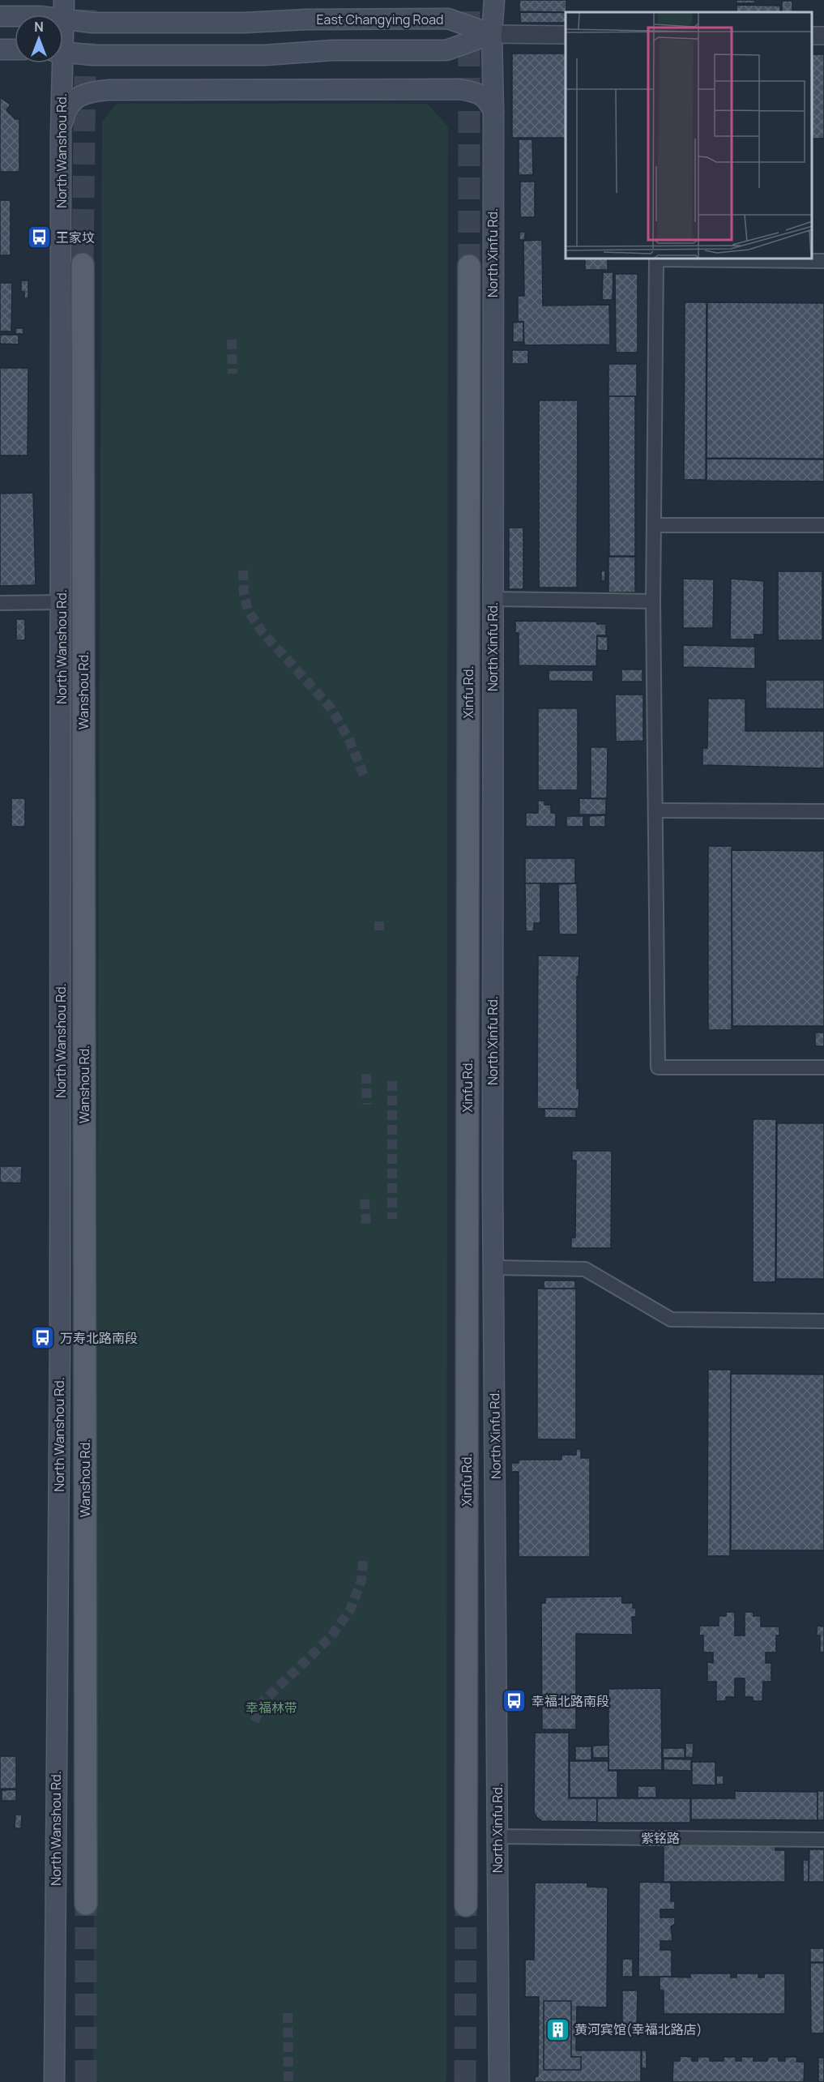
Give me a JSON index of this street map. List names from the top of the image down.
{
  "streets": {
    "main road": [
      "East Changying Road",
      "North Wanshou Rd.",
      "North Xinfu Rd.",
      "Wanshou Rd.",
      "Xinfu Rd."
    ],
    "street": ["紫铭路"]
  },
  "crossings": [
    ["East Changying Road", "North Xinfu Rd."],
    ["North Xinfu Rd.", "紫铭路"]
  ],
  "parks": ["幸福林带"],
  "places": {
    "bus stop": ["王家坟", "万寿北路南段", "幸福北路南段"],
    "building": ["黄河宾馆(幸福北路店)"]
  },
  "north": "top"
}
